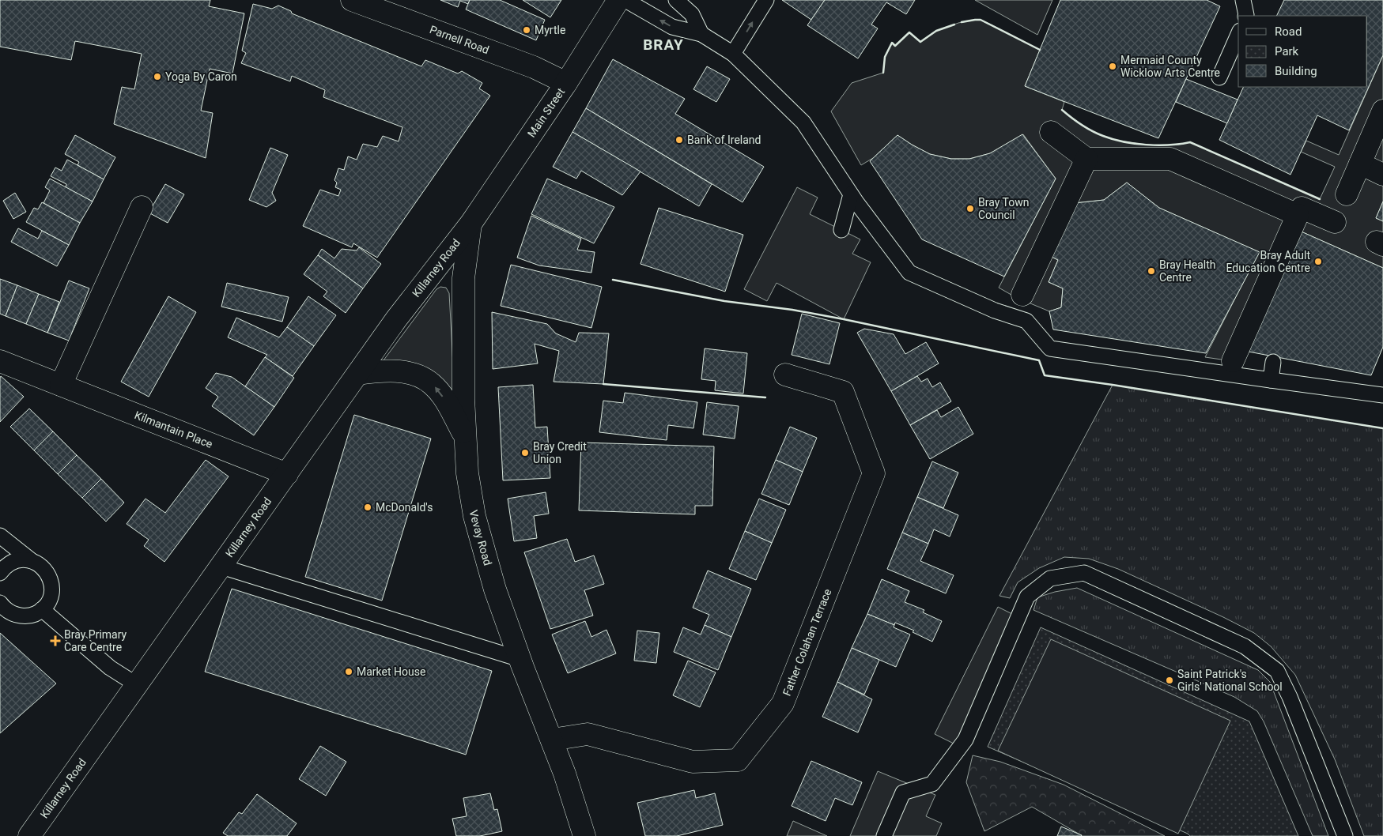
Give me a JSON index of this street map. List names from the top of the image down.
{
  "streets": {
    "street": [
      "Parnell Road",
      "Main Street",
      "Killarney Road",
      "Kilmantain Place",
      "Vevay Road",
      "Father Colahan Terrace"
    ]
  },
  "crossings": [
    ["Parnell Road", "Main Street"],
    ["Main Street", "Killarney Road"],
    ["Main Street", "Vevay Road"],
    ["Killarney Road", "Kilmantain Place"],
    ["Killarney Road", "Vevay Road"],
    ["Vevay Road", "Father Colahan Terrace"]
  ],
  "districts": ["BRAY"],
  "places": {
    "other": [
      "Myrtle",
      "Mermaid County Wicklow Arts Centre",
      "Yoga By Caron",
      "Bank of Ireland",
      "Bray Town Council",
      "Bray Adult Education Centre",
      "Bray Health Centre",
      "Bray Credit Union",
      "McDonald's",
      "Market House",
      "Saint Patrick's Girls' National School"
    ],
    "health": ["Bray Primary Care Centre"]
  },
  "legend": ["Road", "Park", "Building"]
}
